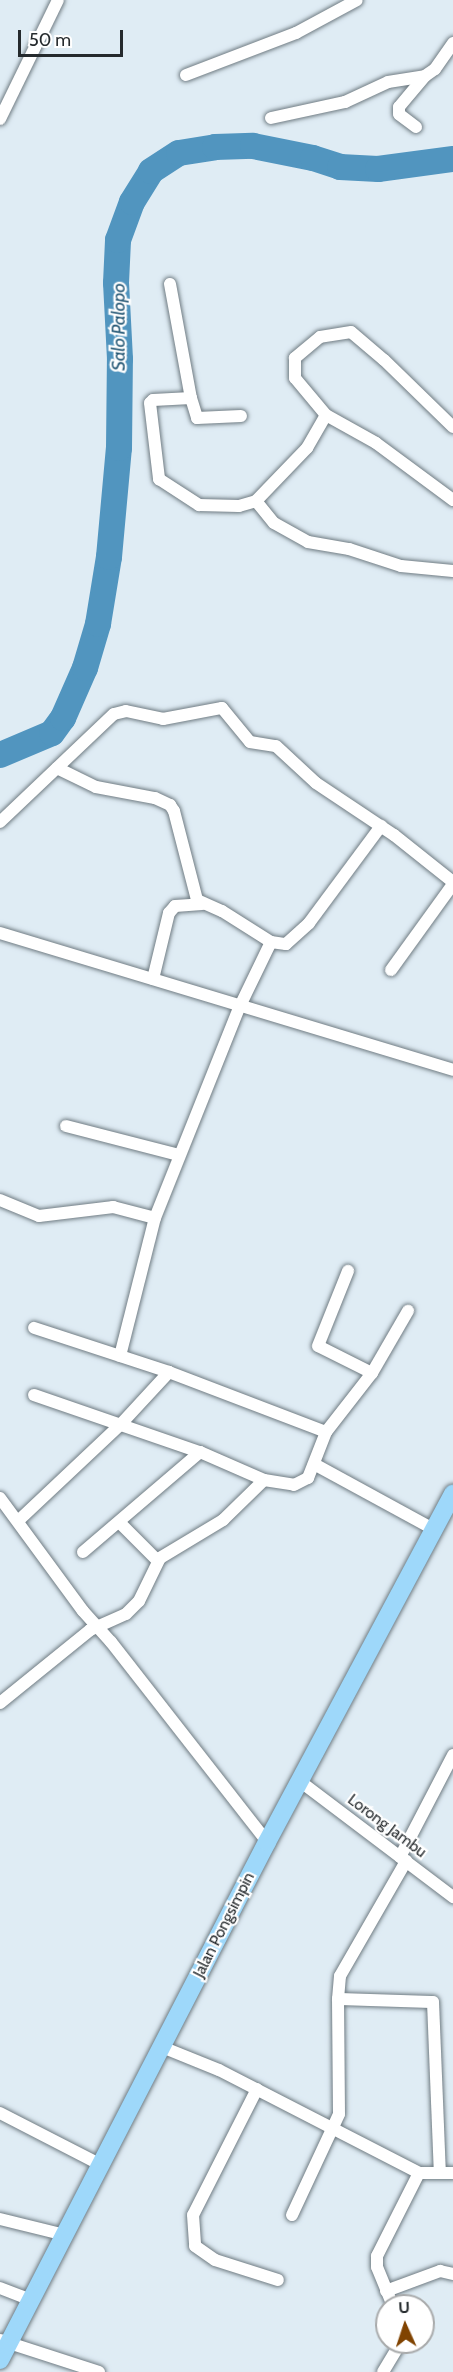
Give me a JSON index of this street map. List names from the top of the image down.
{
  "streets": {
    "main road": ["Jalan Pongsimpin"],
    "street": ["Lorong Jambu"]
  },
  "crossings": [
    ["Lorong Jambu", "Jalan Pongsimpin"]
  ],
  "water": ["Salo Palopo"],
  "scale_bar": "50 m",
  "north": "top"
}
